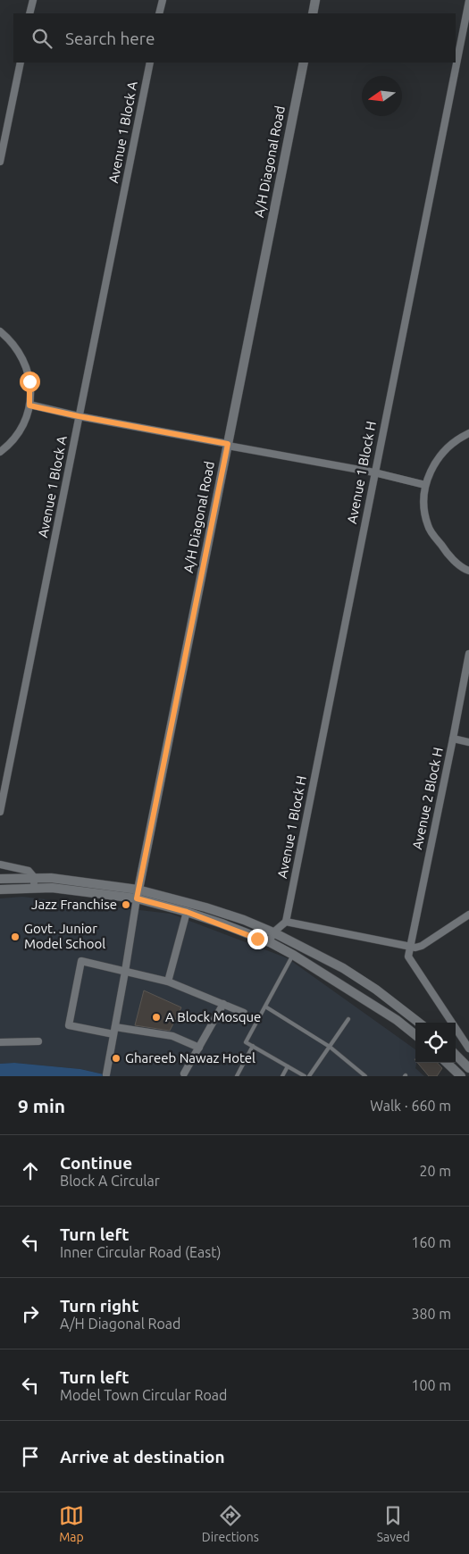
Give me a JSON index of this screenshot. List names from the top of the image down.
{
  "streets": {
    "main road": ["A/H Diagonal Road"],
    "street": ["Avenue 1 Block A", "Avenue 1 Block H", "Avenue 2 Block H"]
  },
  "places": [
    "Jazz Franchise",
    "Govt. Junior Model School",
    "A Block Mosque",
    "Ghareeb Nawaz Hotel"
  ],
  "north": "left",
  "page": {
    "search": "Search here",
    "heading": ["9 min", "Walk · 660 m"],
    "list": [
      ["Continue", "Block A Circular", "20 m"],
      ["Turn left", "Inner Circular Road (East)", "160 m"],
      ["Turn right", "A/H Diagonal Road", "380 m"],
      ["Turn left", "Model Town Circular Road", "100 m"],
      "Arrive at destination"
    ],
    "nav": ["Map", "Directions", "Saved"]
  }
}
